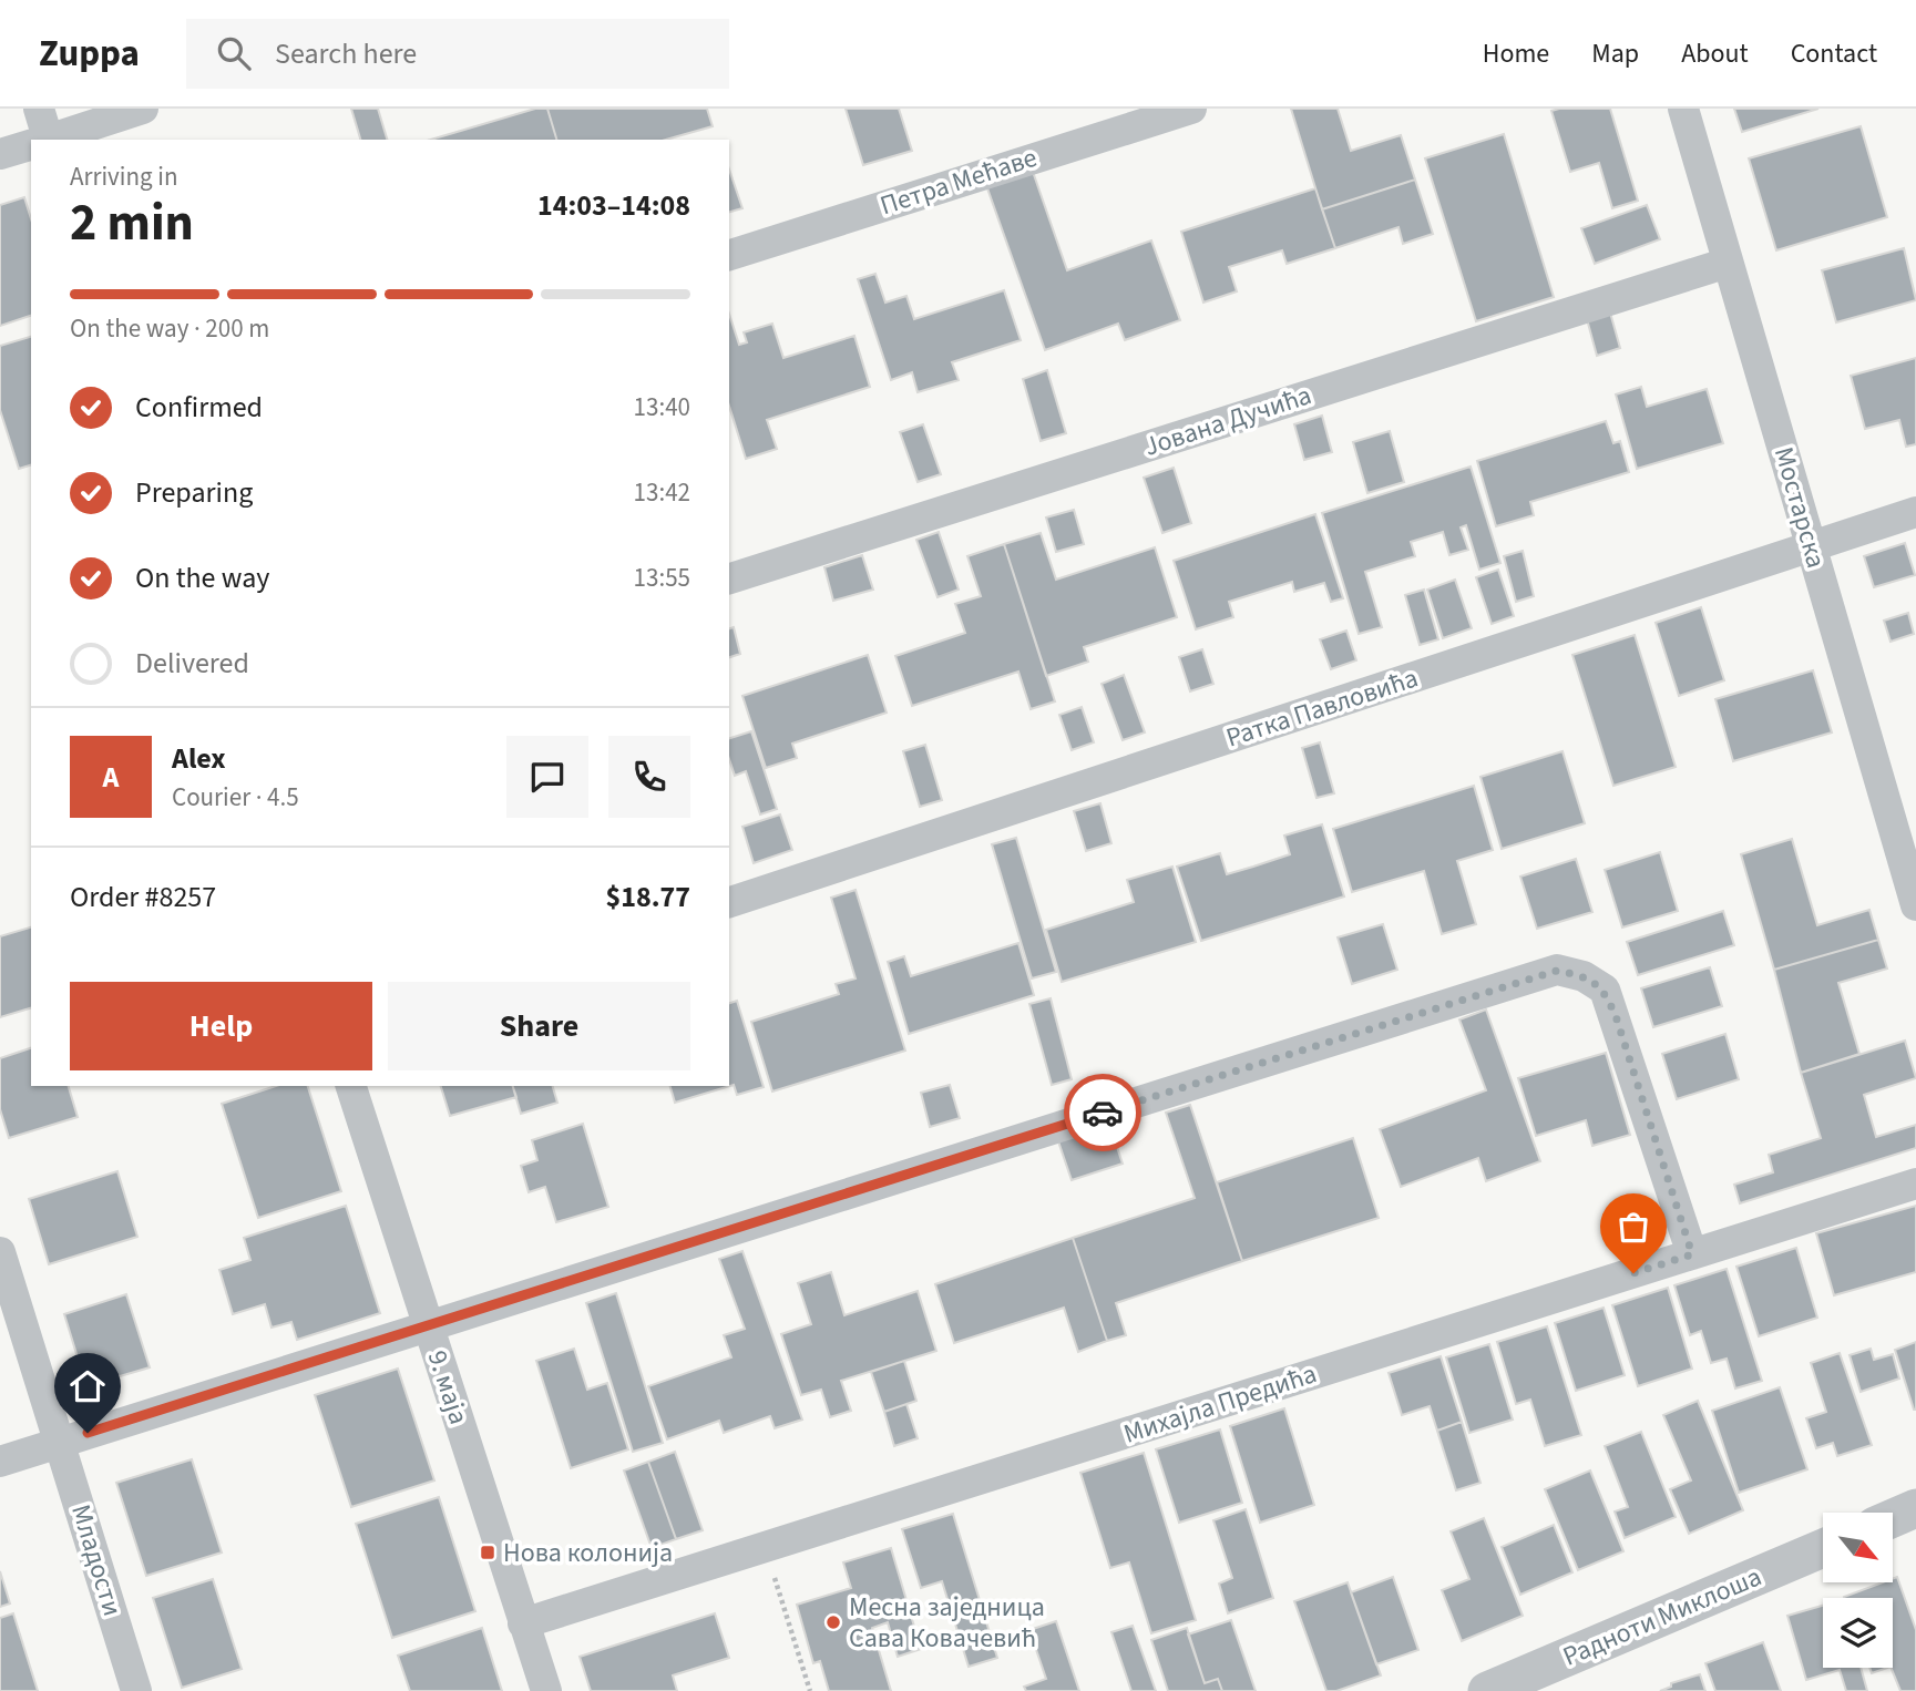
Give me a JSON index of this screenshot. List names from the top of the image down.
{
  "streets": {
    "street": [
      "Петра Мећаве",
      "Јована Дучића",
      "Мостарска",
      "Ратка Павловића",
      "9. маја",
      "Михајла Предића",
      "Младости",
      "Радноти Миклоша"
    ]
  },
  "crossings": [
    ["Јована Дучића", "Мостарска"],
    ["Мостарска", "Ратка Павловића"],
    ["9. маја", "Михајла Предића"]
  ],
  "places": {
    "transit": ["Нова колонија"],
    "other": ["Месна заједница Сава Ковачевић"]
  },
  "north": "bottom right",
  "page": {
    "header": "Zuppa",
    "search": "Search here",
    "nav": [
      "Home",
      "Map",
      "About",
      "Contact"
    ],
    "heading": ["2 min", "Arriving in", "14:03–14:08"],
    "panel": [
      "Alex",
      "Courier · 4.5",
      "Order #8257",
      "$18.77"
    ],
    "bar": "On the way · 200 m",
    "list": [
      ["Confirmed", "13:40"],
      ["Preparing", "13:42"],
      ["On the way", "13:55"],
      "Delivered"
    ],
    "round": "A",
    "buttons": ["Help", "Share"]
  }
}
